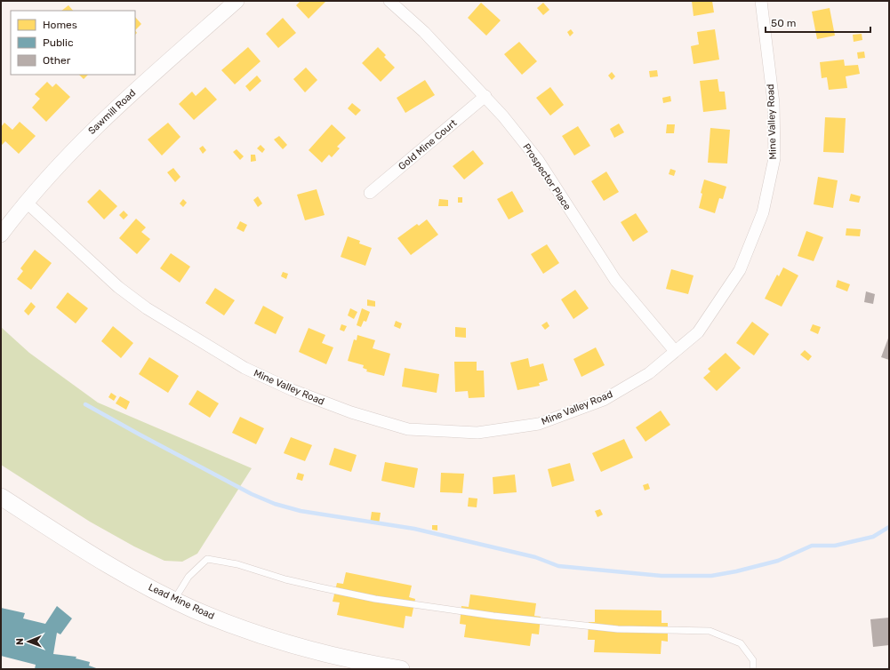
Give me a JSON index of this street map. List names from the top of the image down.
{
  "streets": {
    "main road": ["Lead Mine Road"],
    "street": [
      "Sawmill Road",
      "Mine Valley Road",
      "Gold Mine Court",
      "Prospector Place"
    ]
  },
  "crossings": [
    ["Sawmill Road", "Mine Valley Road"],
    ["Mine Valley Road", "Prospector Place"],
    ["Gold Mine Court", "Prospector Place"]
  ],
  "legend": ["Homes", "Public", "Other"],
  "scale_bar": "50 m",
  "north": "left"
}
